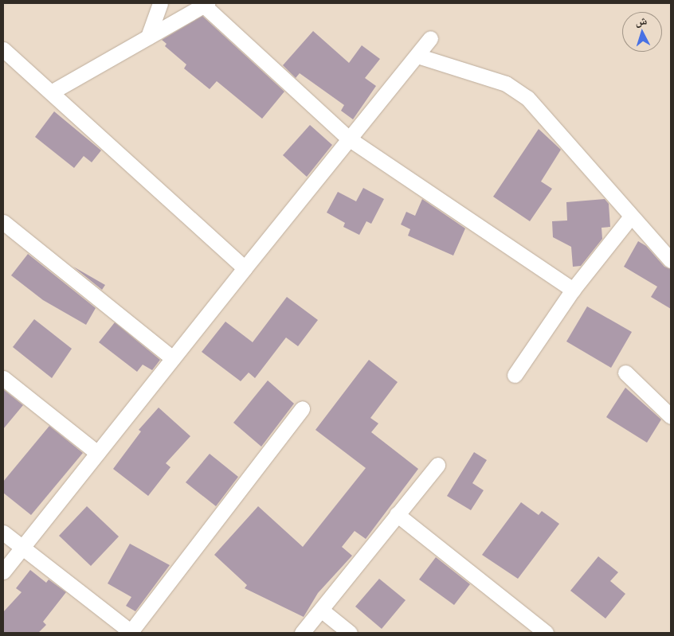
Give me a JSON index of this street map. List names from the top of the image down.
{
  "north": "top"
}
